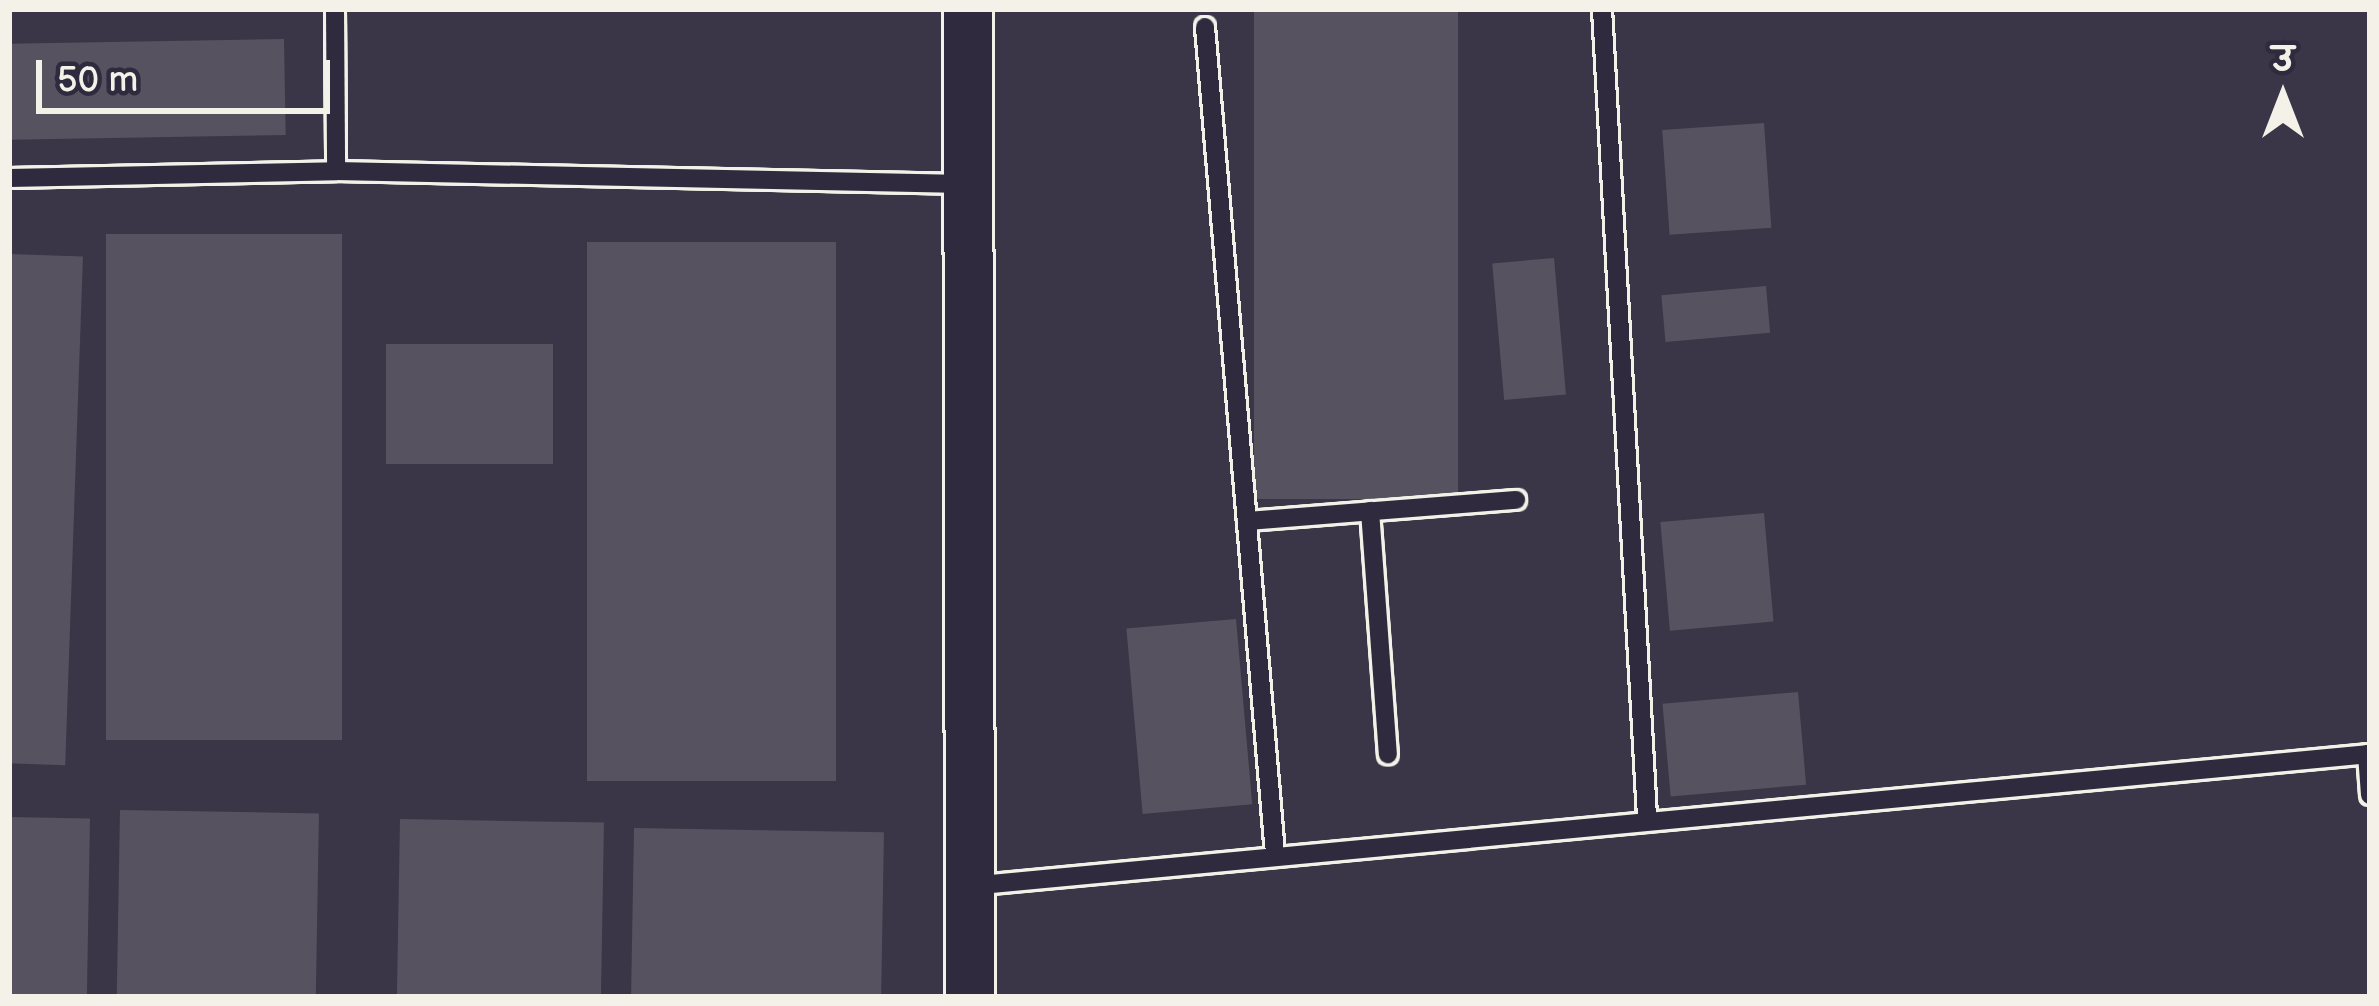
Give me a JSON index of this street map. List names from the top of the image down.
{
  "scale_bar": "50 m",
  "north": "top"
}
